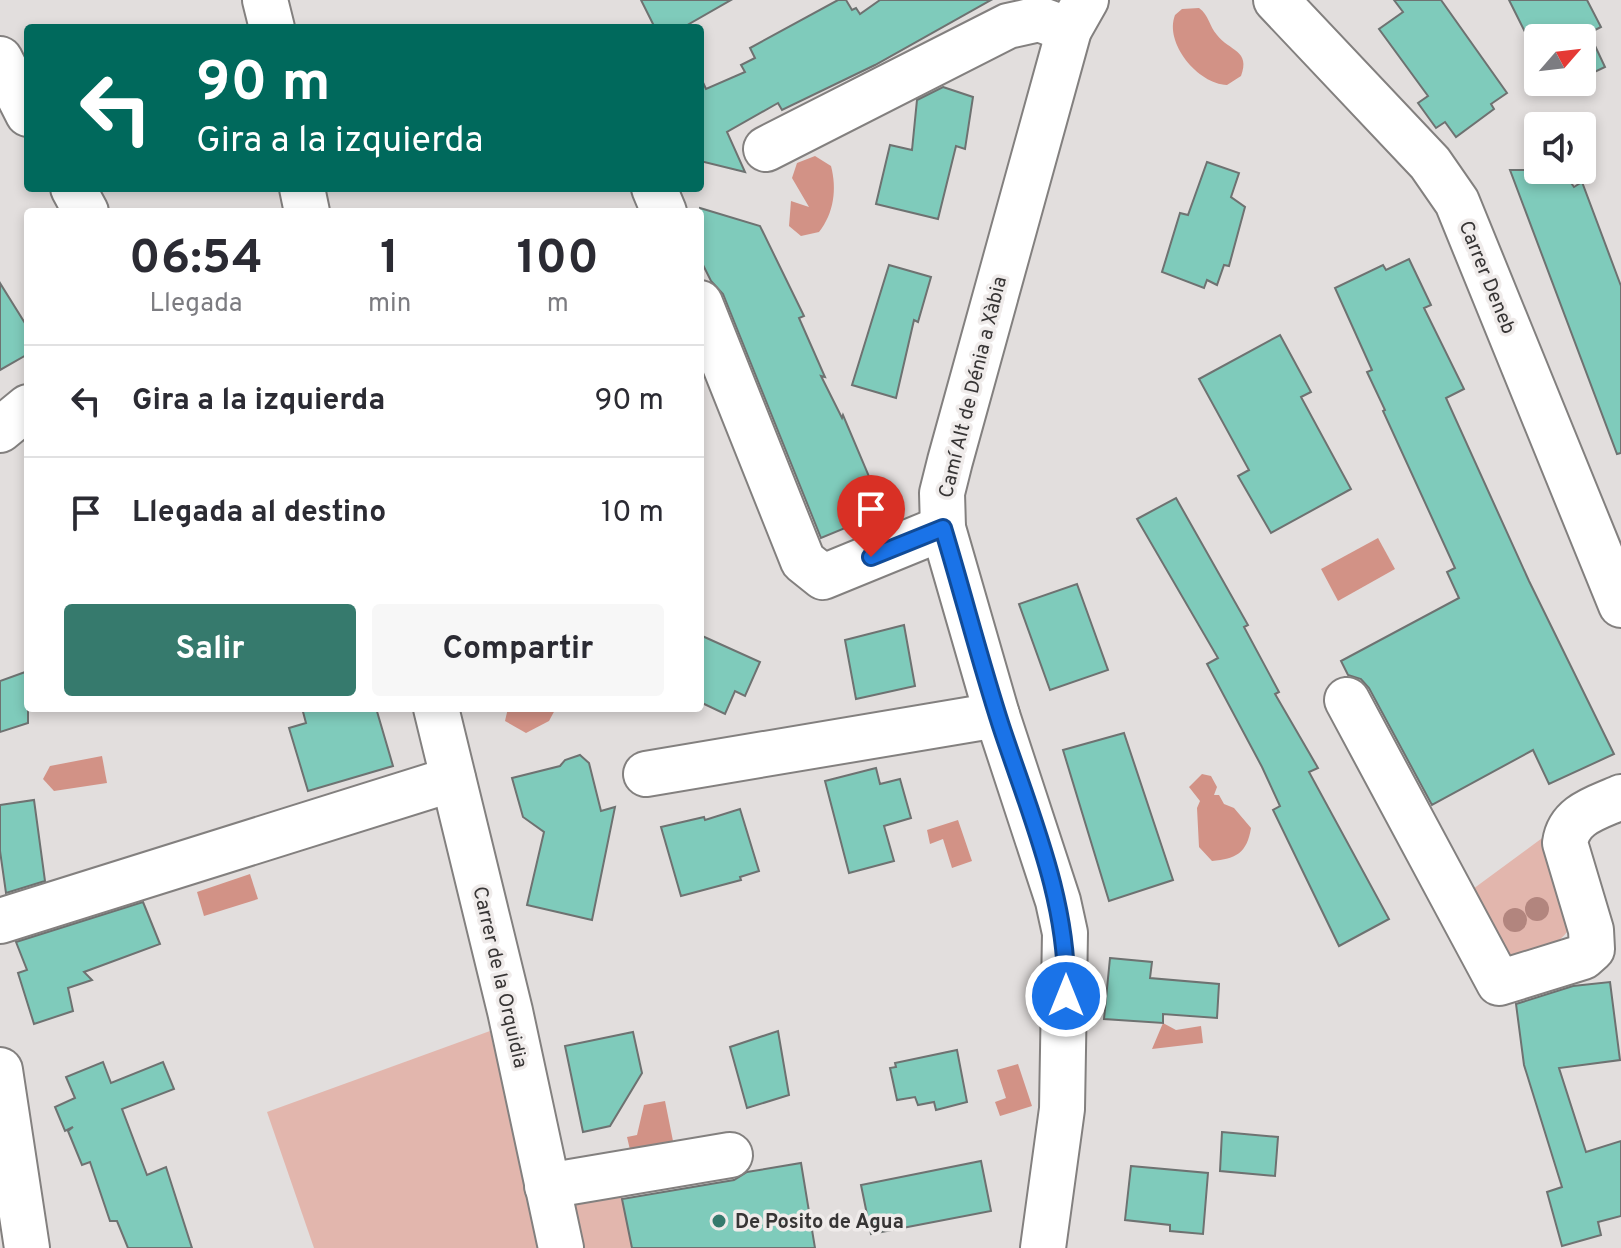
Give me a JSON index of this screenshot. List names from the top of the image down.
{
  "streets": {
    "street": ["Carrer Deneb", "Camí Alt de Dénia a Xàbia", "Carrer de la Orquidia"]
  },
  "places": ["De Posito de Agua"],
  "north": "top right",
  "page": {
    "turn": ["90 m", "Gira a la izquierda"],
    "eta": [
      "06:54",
      "Llegada",
      "1",
      "min",
      "100",
      "m"
    ],
    "list": [
      {
        "name": "Gira a la izquierda",
        "value": "90 m"
      },
      {
        "name": "Llegada al destino",
        "value": "10 m"
      }
    ],
    "buttons": ["Salir", "Compartir"]
  }
}
